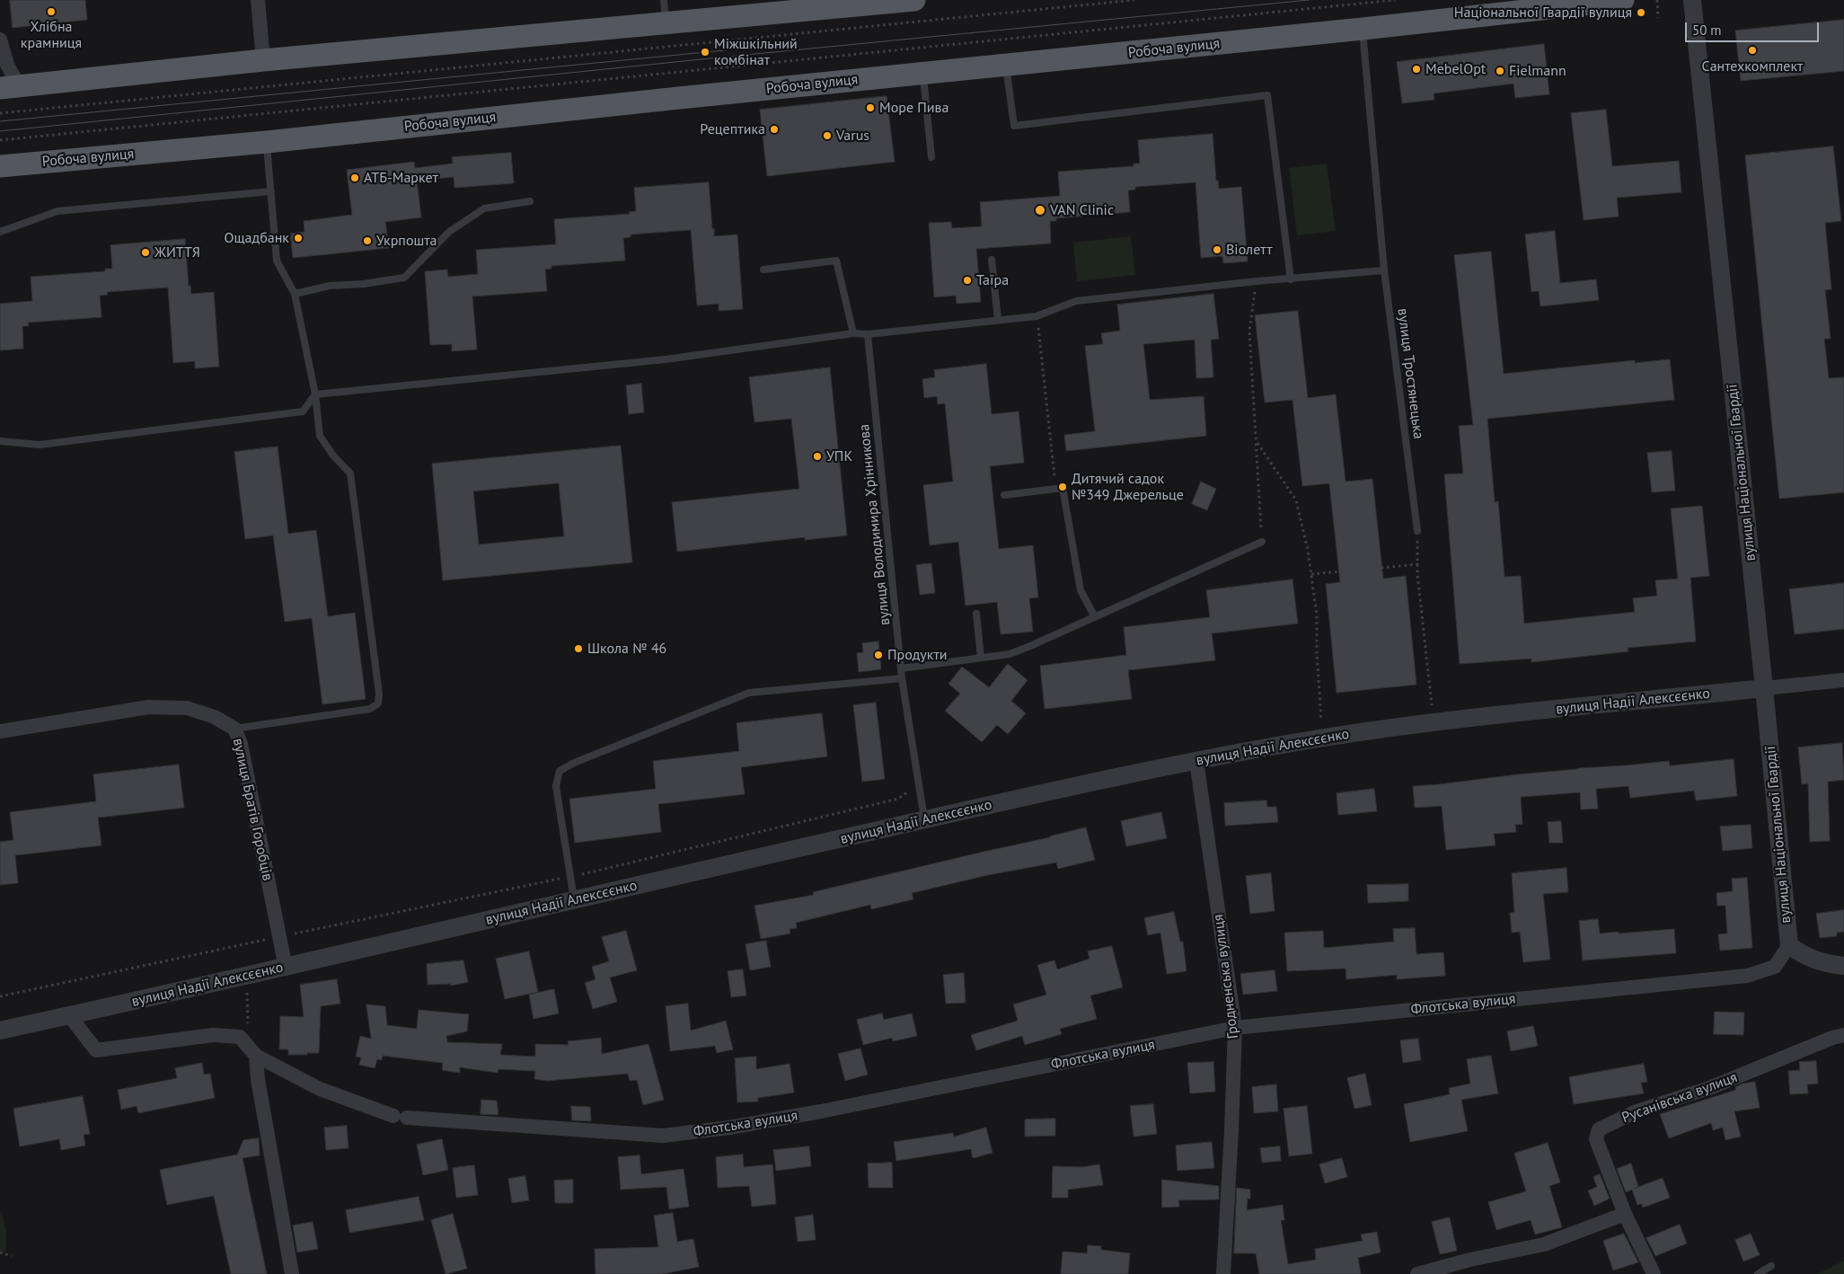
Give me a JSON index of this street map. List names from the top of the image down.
{
  "streets": {
    "main road": ["Робоча вулиця"],
    "street": [
      "вулиця Національної Гвардії",
      "вулиця Надії Алексєєнко",
      "вулиця Братів Горобців",
      "Гродненська вулиця",
      "Флотська вулиця",
      "Русанівська вулиця"
    ],
    "lane": ["вулиця Тростянецька", "вулиця Володимира Хрінникова"]
  },
  "crossings": [
    ["Робоча вулиця", "вулиця Тростянецька"],
    ["вулиця Національної Гвардії", "вулиця Надії Алексєєнко"],
    ["вулиця Національної Гвардії", "Флотська вулиця"],
    ["вулиця Володимира Хрінникова", "вулиця Надії Алексєєнко"],
    ["вулиця Надії Алексєєнко", "вулиця Братів Горобців"],
    ["вулиця Надії Алексєєнко", "Гродненська вулиця"],
    ["Гродненська вулиця", "Флотська вулиця"]
  ],
  "places": [
    "Хлібна крамниця",
    "Національної Гвардії вулиця",
    "Сантехкомплект",
    "Міжшкільний комбінат",
    "MebelOpt",
    "Fielmann",
    "Море Пива",
    "Рецептика",
    "Varus",
    "АТБ-Маркет",
    "VAN Clinic",
    "Ощадбанк",
    "Укрпошта",
    "Віолетт",
    "ЖИТТЯ",
    "Таїра",
    "УПК",
    "Дитячий садок №349 Джерельце",
    "Школа № 46",
    "Продукти"
  ],
  "scale_bar": "50 m"
}
